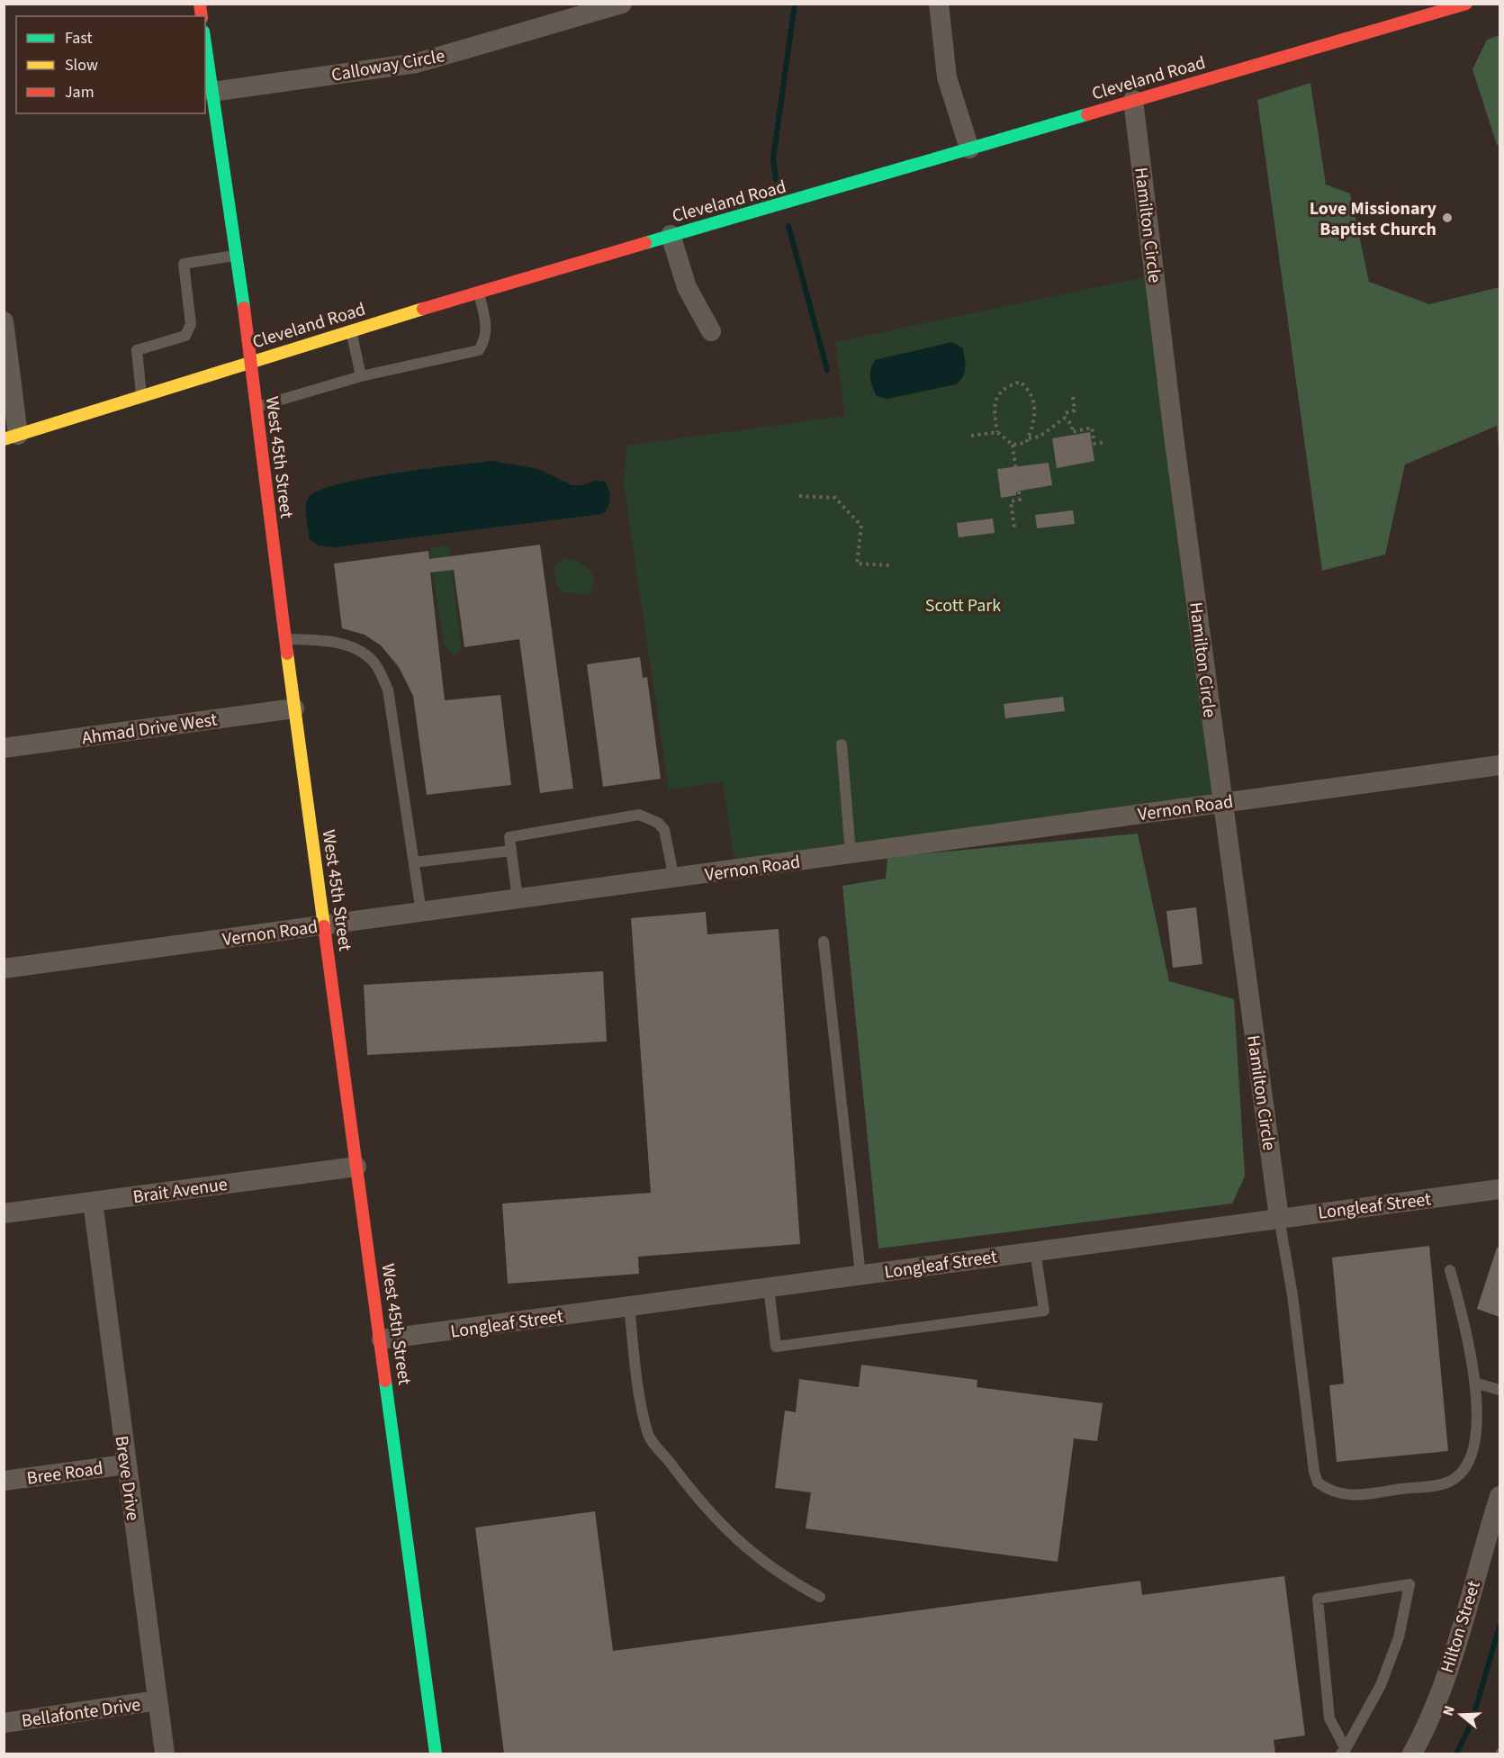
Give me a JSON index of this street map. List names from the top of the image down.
{
  "streets": {
    "street": [
      "Calloway Circle",
      "Cleveland Road",
      "Hamilton Circle",
      "West 45th Street",
      "Ahmad Drive West",
      "Vernon Road",
      "Brait Avenue",
      "Longleaf Street",
      "Bree Road",
      "Breve Drive",
      "Hilton Street",
      "Bellafonte Drive"
    ]
  },
  "crossings": [
    ["Calloway Circle", "West 45th Street"],
    ["Cleveland Road", "Hamilton Circle"],
    ["Cleveland Road", "West 45th Street"],
    ["Hamilton Circle", "Vernon Road"],
    ["Hamilton Circle", "Longleaf Street"],
    ["West 45th Street", "Ahmad Drive West"],
    ["West 45th Street", "Vernon Road"],
    ["West 45th Street", "Brait Avenue"],
    ["West 45th Street", "Longleaf Street"],
    ["Brait Avenue", "Breve Drive"],
    ["Bree Road", "Breve Drive"],
    ["Breve Drive", "Bellafonte Drive"]
  ],
  "parks": ["Scott Park"],
  "places": ["Love Missionary Baptist Church"],
  "legend": ["Fast", "Slow", "Jam"],
  "north": "left"
}
